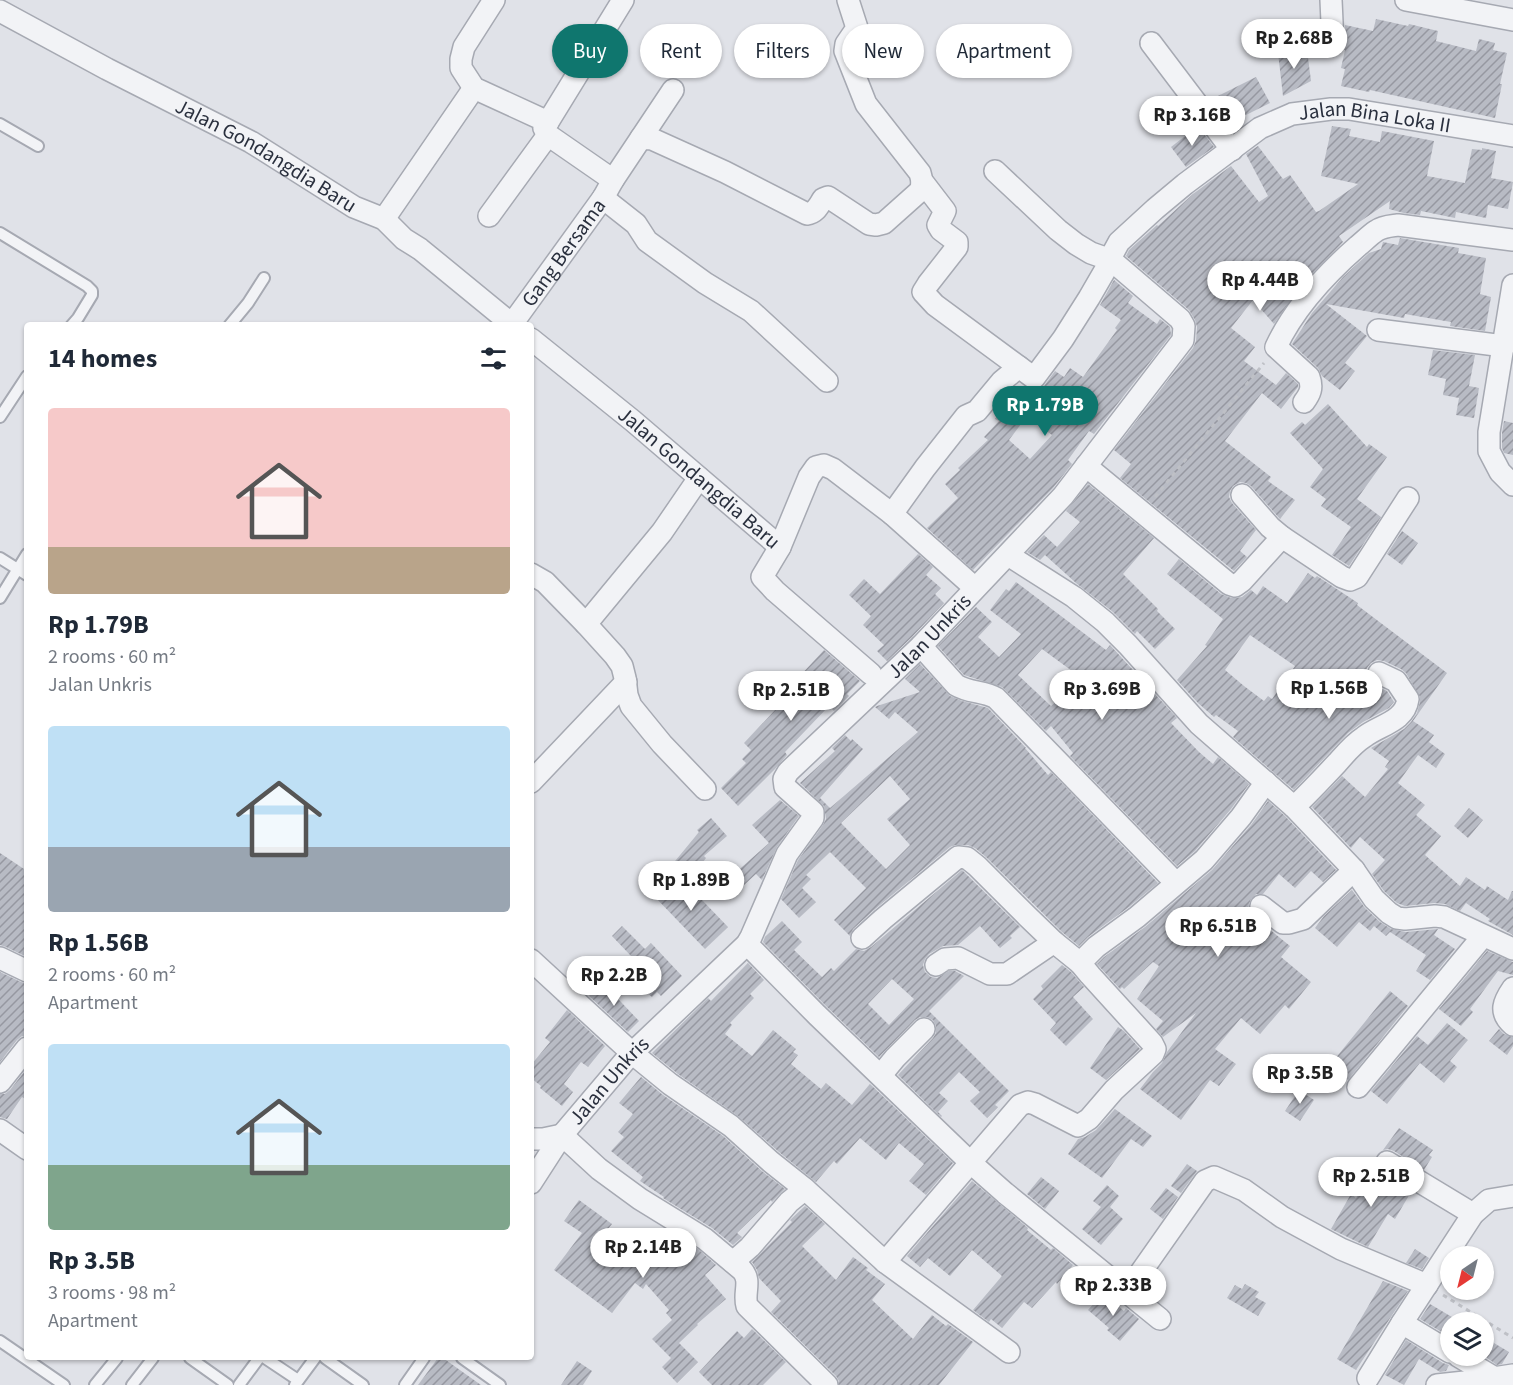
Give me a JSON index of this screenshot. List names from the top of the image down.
{
  "streets": {
    "street": [
      "Jalan Bina Loka II",
      "Jalan Gondangdia Baru",
      "Gang Bersama",
      "Jalan Unkris"
    ]
  },
  "crossings": [
    ["Jalan Bina Loka II", "Jalan Unkris"],
    ["Jalan Gondangdia Baru", "Jalan Unkris"]
  ],
  "north": "bottom left",
  "page": {
    "price": [
      "Rp 2.68B",
      "Rp 3.16B",
      "Rp 4.44B",
      "Rp 1.79B",
      "Rp 1.56B",
      "Rp 3.69B",
      "Rp 2.51B",
      "Rp 1.89B",
      "Rp 6.51B",
      "Rp 2.2B",
      "Rp 3.5B",
      "Rp 2.51B",
      "Rp 2.14B",
      "Rp 2.33B"
    ],
    "chip": [
      "Buy",
      "Rent",
      "Filters",
      "New",
      "Apartment"
    ],
    "heading": "14 homes",
    "list": [
      {
        "name": "Rp 1.79B",
        "note": "2 rooms · 60 m² · Jalan Unkris"
      },
      {
        "name": "Rp 1.56B",
        "note": "2 rooms · 60 m² · Apartment"
      },
      {
        "name": "Rp 3.5B",
        "note": "3 rooms · 98 m² · Apartment"
      }
    ]
  }
}
